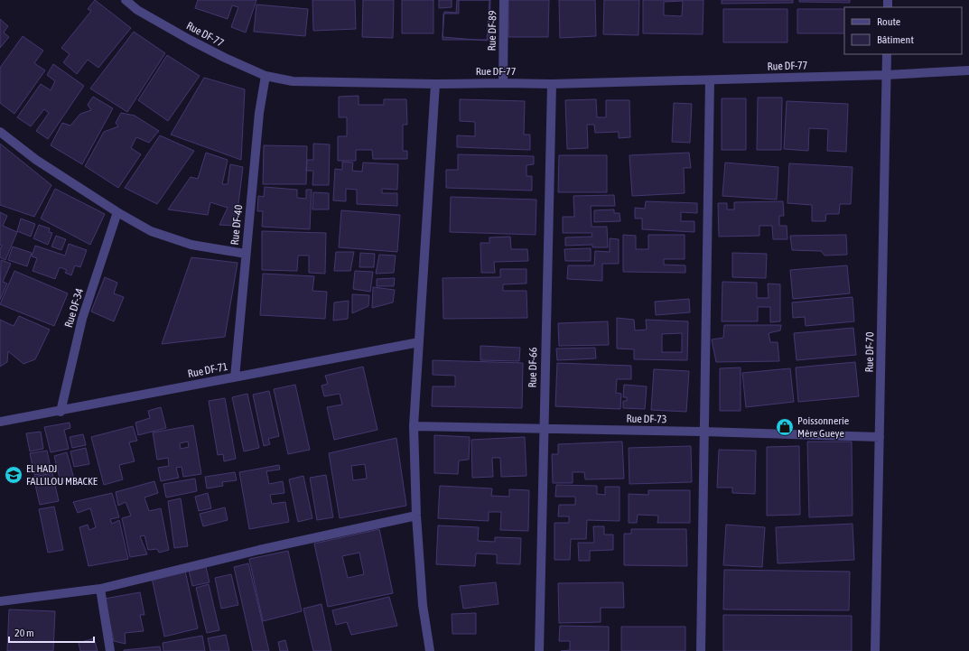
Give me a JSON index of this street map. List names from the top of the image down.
{
  "streets": {
    "street": [
      "Rue DF-89",
      "Rue DF-77",
      "Rue DF-40",
      "Rue DF-34",
      "Rue DF-70",
      "Rue DF-66",
      "Rue DF-71",
      "Rue DF-73"
    ]
  },
  "crossings": [
    ["Rue DF-89", "Rue DF-77"],
    ["Rue DF-77", "Rue DF-40"],
    ["Rue DF-77", "Rue DF-70"],
    ["Rue DF-77", "Rue DF-66"],
    ["Rue DF-40", "Rue DF-71"],
    ["Rue DF-34", "Rue DF-71"],
    ["Rue DF-70", "Rue DF-73"],
    ["Rue DF-66", "Rue DF-73"]
  ],
  "places": {
    "shop": ["Poissonnerie Mère Gueye"],
    "school or university": ["EL HADJ FALLILOU MBACKE"]
  },
  "legend": ["Route", "Bâtiment"],
  "scale_bar": "20 m"
}
